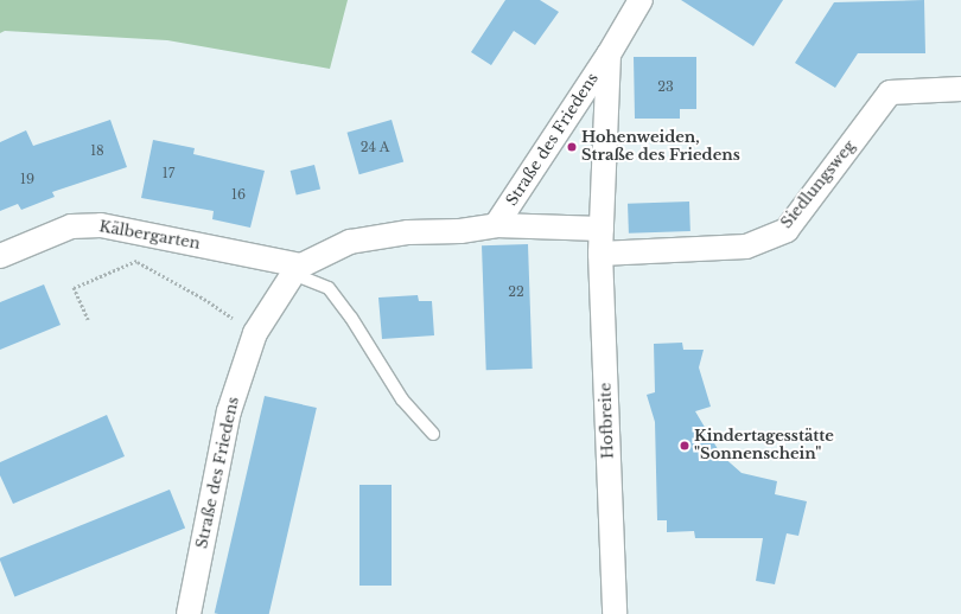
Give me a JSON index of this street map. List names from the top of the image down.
{
  "streets": {
    "street": [
      "Straße des Friedens",
      "Siedlungsweg",
      "Kälbergarten",
      "Hofbreite"
    ]
  },
  "crossings": [
    ["Straße des Friedens", "Kälbergarten"],
    ["Straße des Friedens", "Hofbreite"],
    ["Siedlungsweg", "Hofbreite"]
  ],
  "places": ["Hohenweiden, Straße des Friedens", "Kindertagesstätte \"Sonnenschein\""],
  "house_numbers": [
    "23",
    "24 A",
    "18",
    "17",
    "19",
    "16",
    "22"
  ]
}
